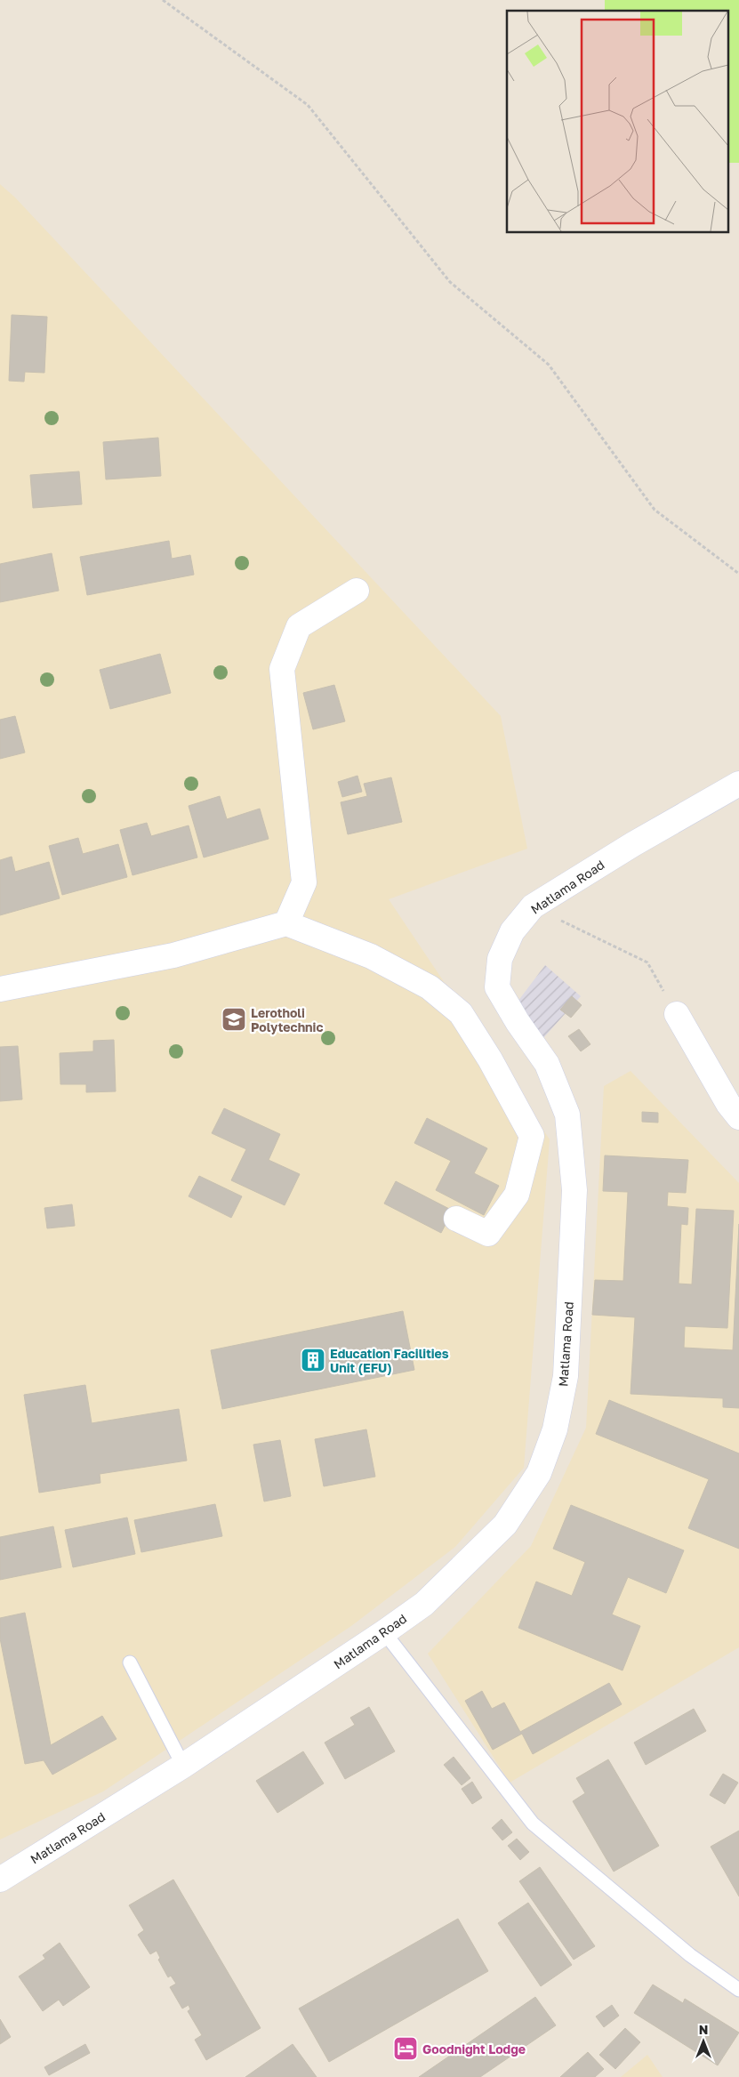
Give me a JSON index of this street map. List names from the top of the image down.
{
  "streets": {
    "street": ["Matlama Road"]
  },
  "places": {
    "school or university": ["Lerotholi Polytechnic"],
    "building": ["Education Facilities Unit (EFU)"],
    "hotel": ["Goodnight Lodge"]
  },
  "north": "top"
}
